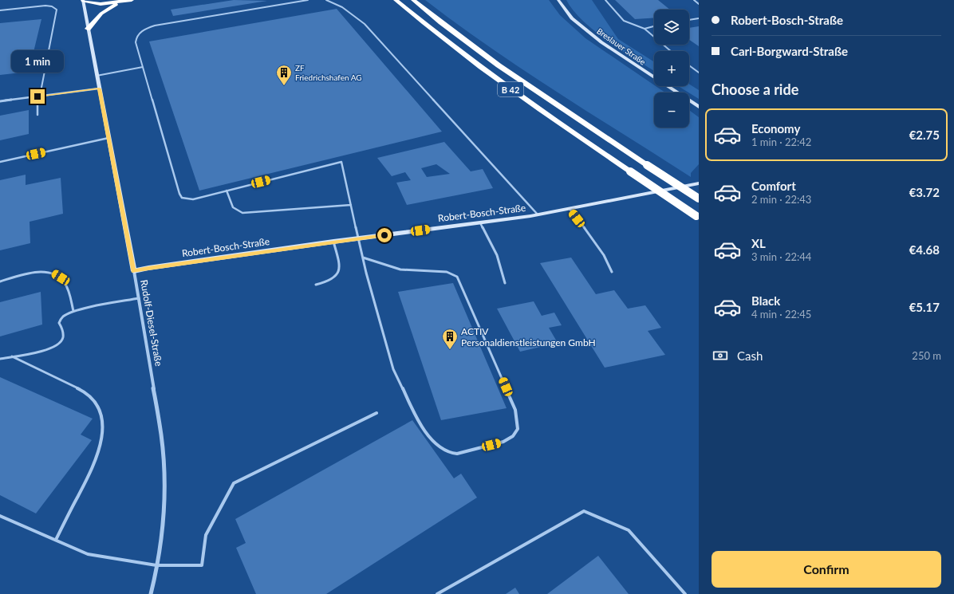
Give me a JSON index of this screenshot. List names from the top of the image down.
{
  "streets": {
    "highway": ["B 42"],
    "street": ["Breslauer Straße", "Robert-Bosch-Straße", "Rudolf-Diesel-Straße"]
  },
  "crossings": [
    ["Robert-Bosch-Straße", "Rudolf-Diesel-Straße"]
  ],
  "places": {
    "building": ["ZF Friedrichshafen AG", "ACTIV Personaldienstleistungen GmbH"]
  },
  "page": {
    "banner": ["Robert-Bosch-Straße", "Carl-Borgward-Straße"],
    "map_buttons": ["+", "−"],
    "bubble": "1 min",
    "heading": "Choose a ride",
    "list": [
      {
        "name": "Economy",
        "note": "1 min · 22:42",
        "value": "€2.75"
      },
      {
        "name": "Comfort",
        "note": "2 min · 22:43",
        "value": "€3.72"
      },
      {
        "name": "XL",
        "note": "3 min · 22:44",
        "value": "€4.68"
      },
      {
        "name": "Black",
        "note": "4 min · 22:45",
        "value": "€5.17"
      }
    ],
    "pay": ["Cash", "250 m"],
    "buttons": "Confirm"
  }
}
